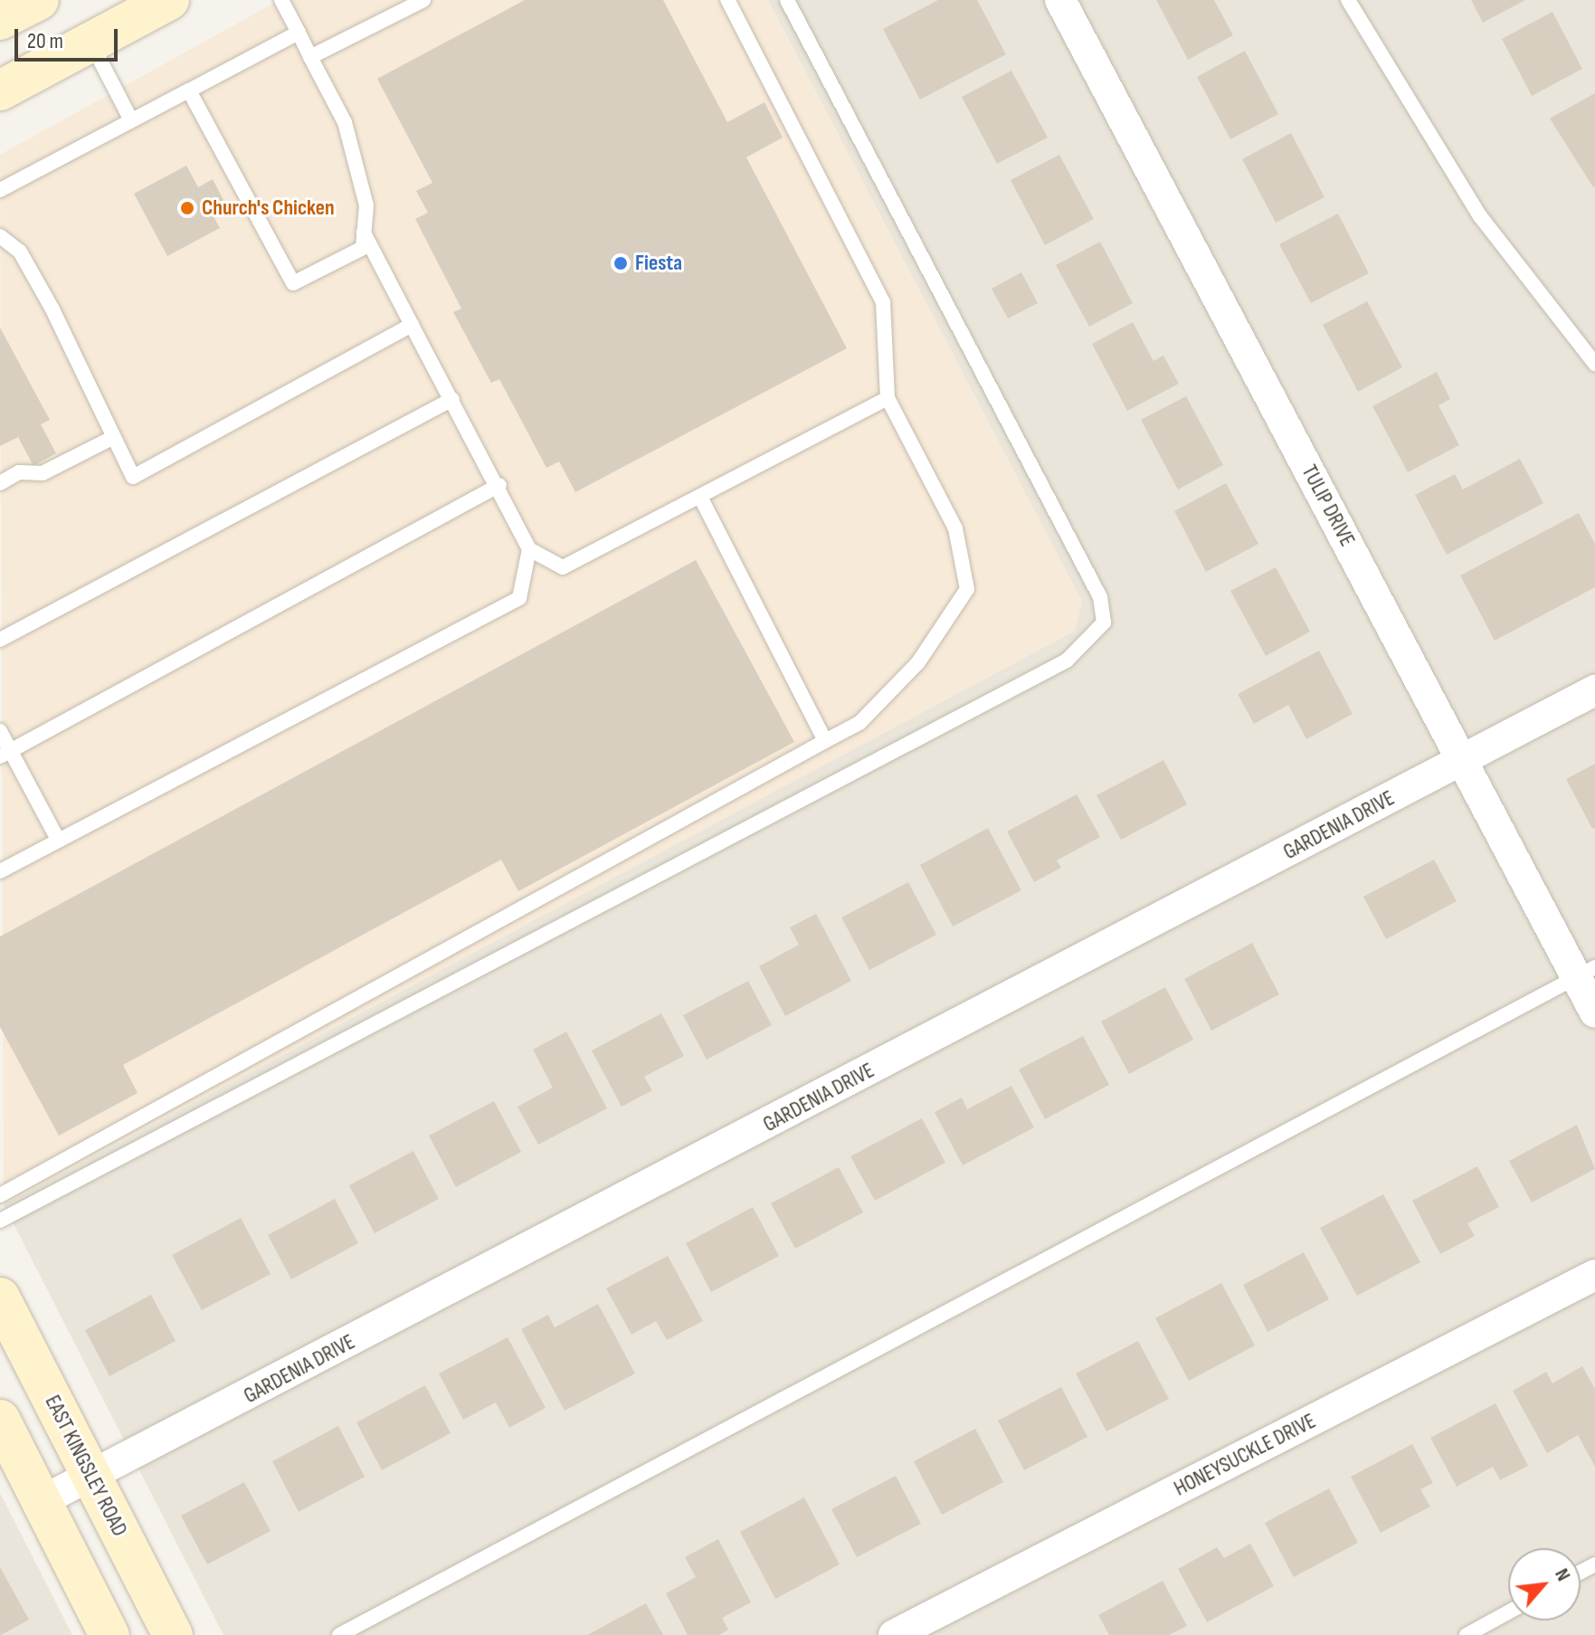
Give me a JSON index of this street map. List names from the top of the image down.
{
  "streets": {
    "main road": ["EAST KINGSLEY ROAD"],
    "street": ["TULIP DRIVE", "GARDENIA DRIVE", "HONEYSUCKLE DRIVE"]
  },
  "crossings": [
    ["TULIP DRIVE", "GARDENIA DRIVE"],
    ["GARDENIA DRIVE", "EAST KINGSLEY ROAD"]
  ],
  "places": ["Church's Chicken", "Fiesta"],
  "scale_bar": "20 m",
  "north": "top right"
}
